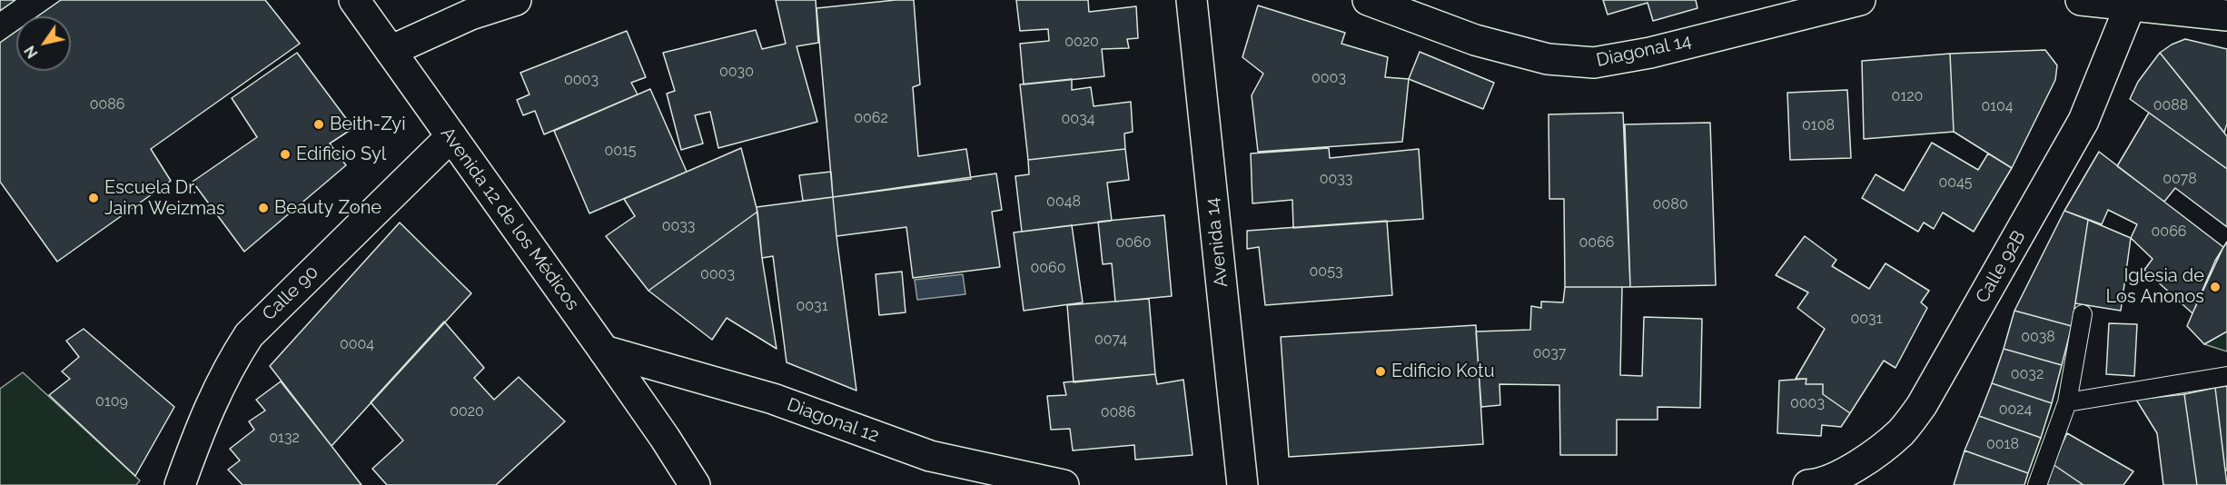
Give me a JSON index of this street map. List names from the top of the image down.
{
  "streets": {
    "street": [
      "Diagonal 14",
      "Avenida 12 de los Médicos",
      "Avenida 14",
      "Calle 92B",
      "Calle 90",
      "Diagonal 12"
    ]
  },
  "crossings": [
    ["Avenida 12 de los Médicos", "Calle 90"],
    ["Avenida 12 de los Médicos", "Diagonal 12"]
  ],
  "places": [
    "Beith-Zyi",
    "Edificio Syl",
    "Escuela Dr. Jaim Weizmas",
    "Beauty Zone",
    "Iglesia de Los Anonos",
    "Edificio Kotu"
  ],
  "house_numbers": [
    "0020",
    "0030",
    "0003",
    "0003",
    "0120",
    "0086",
    "0088",
    "0104",
    "0062",
    "0034",
    "0108",
    "0015",
    "0033",
    "0078",
    "0045",
    "0048",
    "0080",
    "0033",
    "0066",
    "0060",
    "0066",
    "0060",
    "0053",
    "0003",
    "0031",
    "0031",
    "0038",
    "0074",
    "0004",
    "0037",
    "0032",
    "0109",
    "0003",
    "0024",
    "0020",
    "0086",
    "0132",
    "0018"
  ],
  "north": "bottom left"
}
